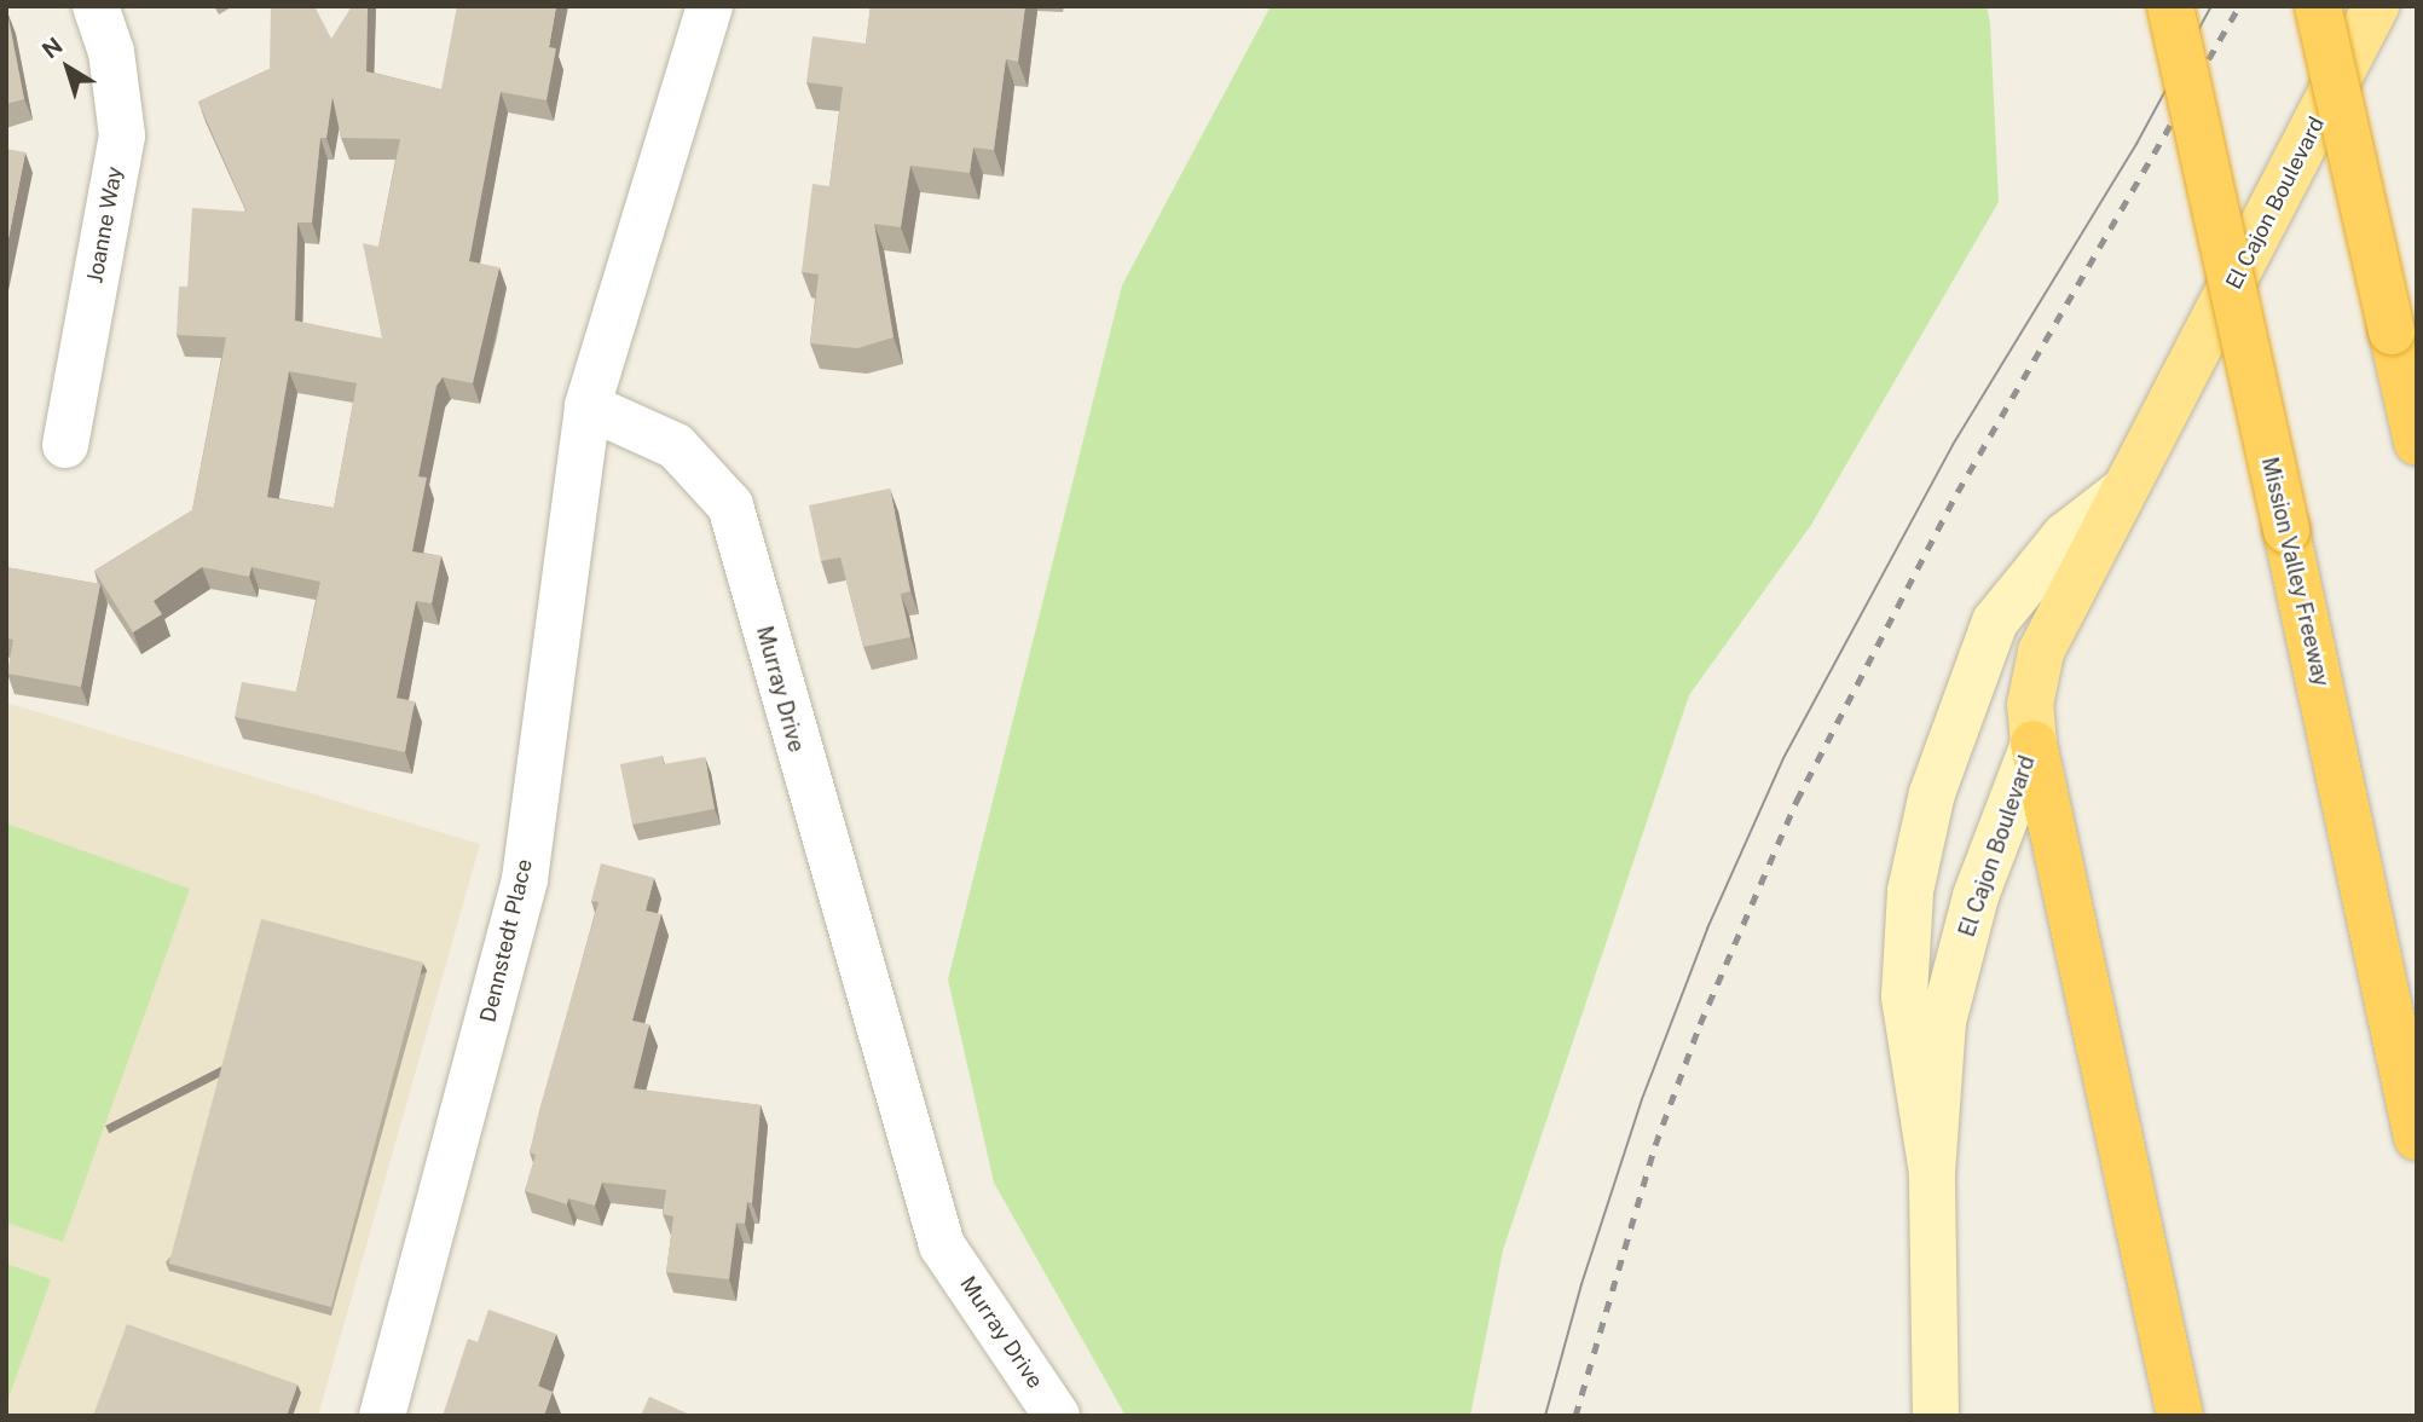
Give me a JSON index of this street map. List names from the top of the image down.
{
  "streets": {
    "highway": ["Mission Valley Freeway"],
    "main road": ["El Cajon Boulevard"],
    "street": ["Joanne Way", "Murray Drive", "Dennstedt Place"]
  },
  "crossings": [
    ["Murray Drive", "Dennstedt Place"]
  ],
  "north": "top left"
}
